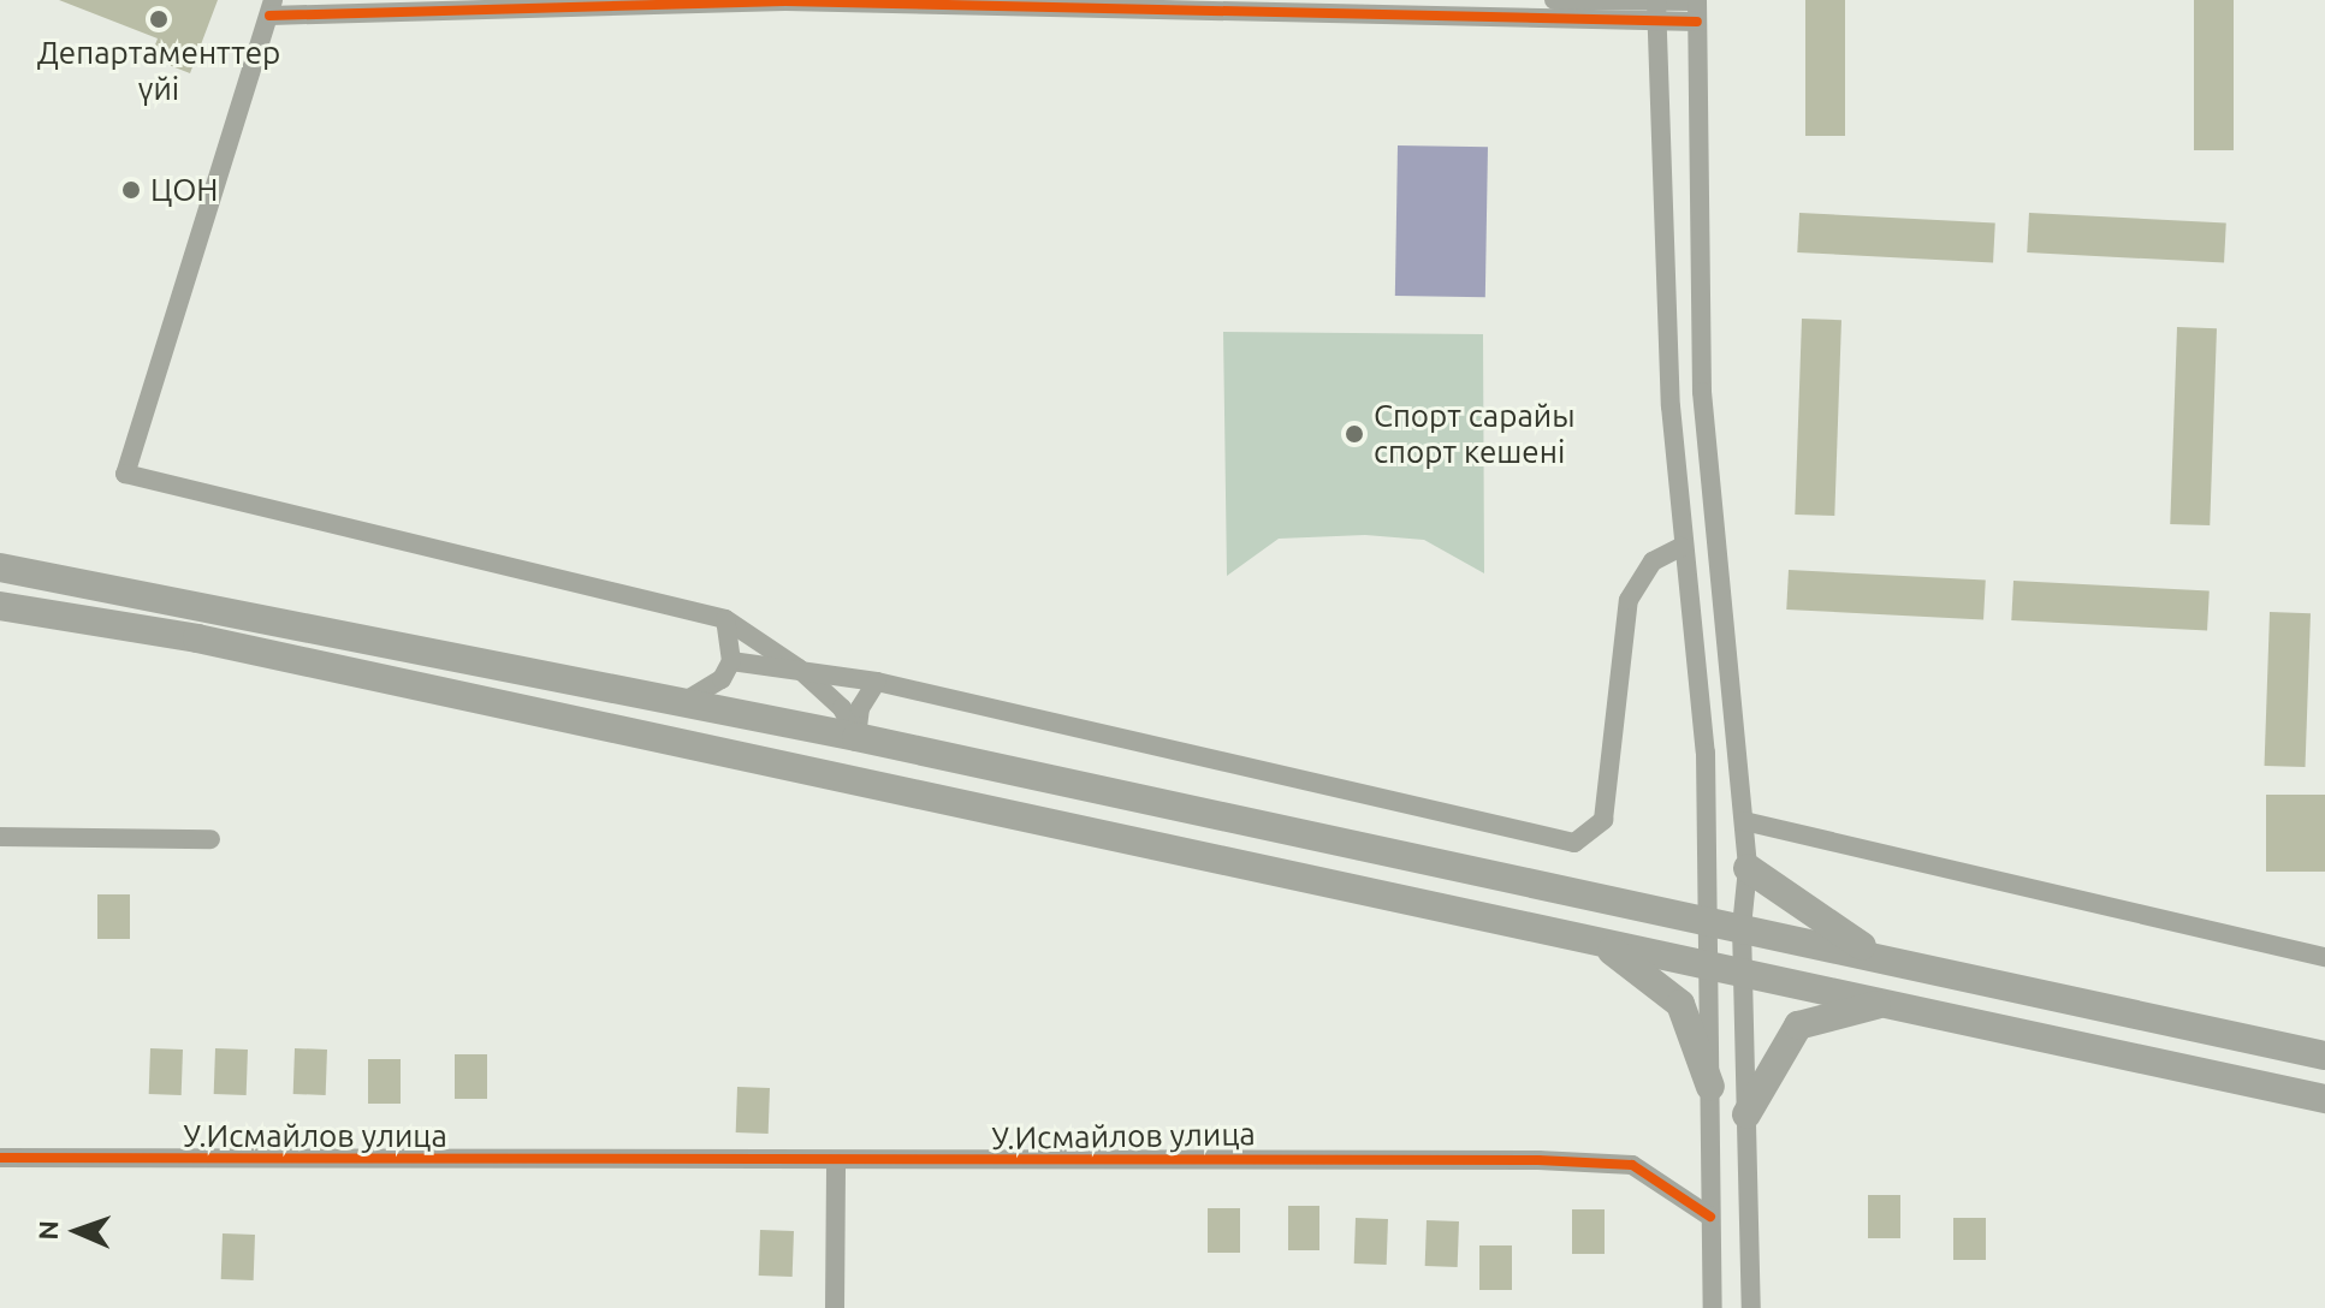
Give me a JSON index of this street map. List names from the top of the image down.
{
  "streets": {
    "street": ["У.Исмайлов улица"]
  },
  "places": ["Департаменттер үйі", "ЦОН", "Спорт сарайы спорт кешені"],
  "north": "left"
}
